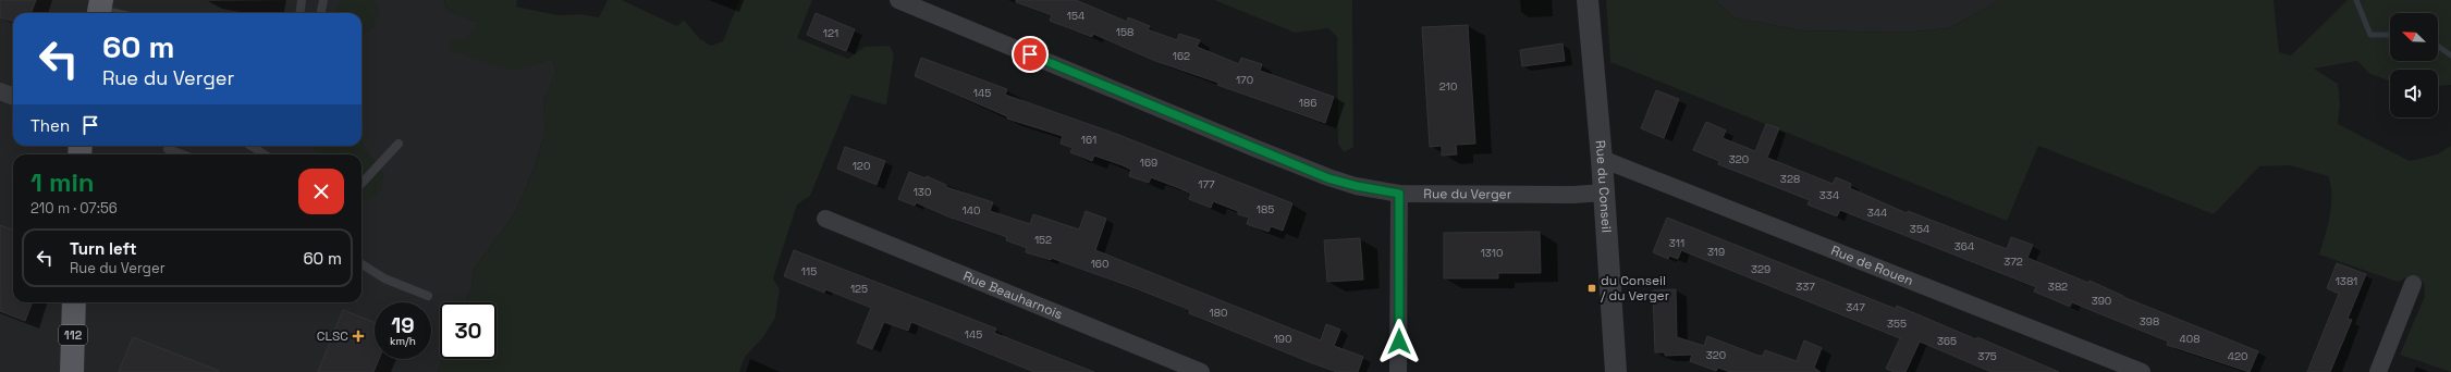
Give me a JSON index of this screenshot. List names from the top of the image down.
{
  "streets": {
    "main road": ["112"],
    "street": [
      "Rue du Conseil",
      "Rue du Verger",
      "Rue de Rouen",
      "Rue Beauharnois"
    ]
  },
  "crossings": [
    ["Rue du Conseil", "Rue du Verger"],
    ["Rue du Conseil", "Rue de Rouen"]
  ],
  "places": {
    "transit": ["du Conseil / du Verger"],
    "health": ["CLSC"]
  },
  "house_numbers": [
    "154",
    "158",
    "121",
    "162",
    "170",
    "210",
    "145",
    "186",
    "161",
    "320",
    "169",
    "120",
    "328",
    "177",
    "130",
    "334",
    "185",
    "140",
    "344",
    "354",
    "152",
    "311",
    "364",
    "319",
    "1310",
    "372",
    "160",
    "329",
    "115",
    "1381",
    "337",
    "382",
    "125",
    "390",
    "347",
    "180",
    "398",
    "355",
    "145",
    "190",
    "408",
    "365",
    "320",
    "375",
    "420"
  ],
  "north": "top left",
  "page": {
    "turn": ["60 m", "Rue du Verger"],
    "then": "Then",
    "heading": ["1 min", "210 m · 07:56"],
    "list": [
      {
        "name": "Turn left",
        "note": "Rue du Verger",
        "value": "60 m"
      }
    ],
    "speed": "19 km/h",
    "limit": "30"
  }
}
